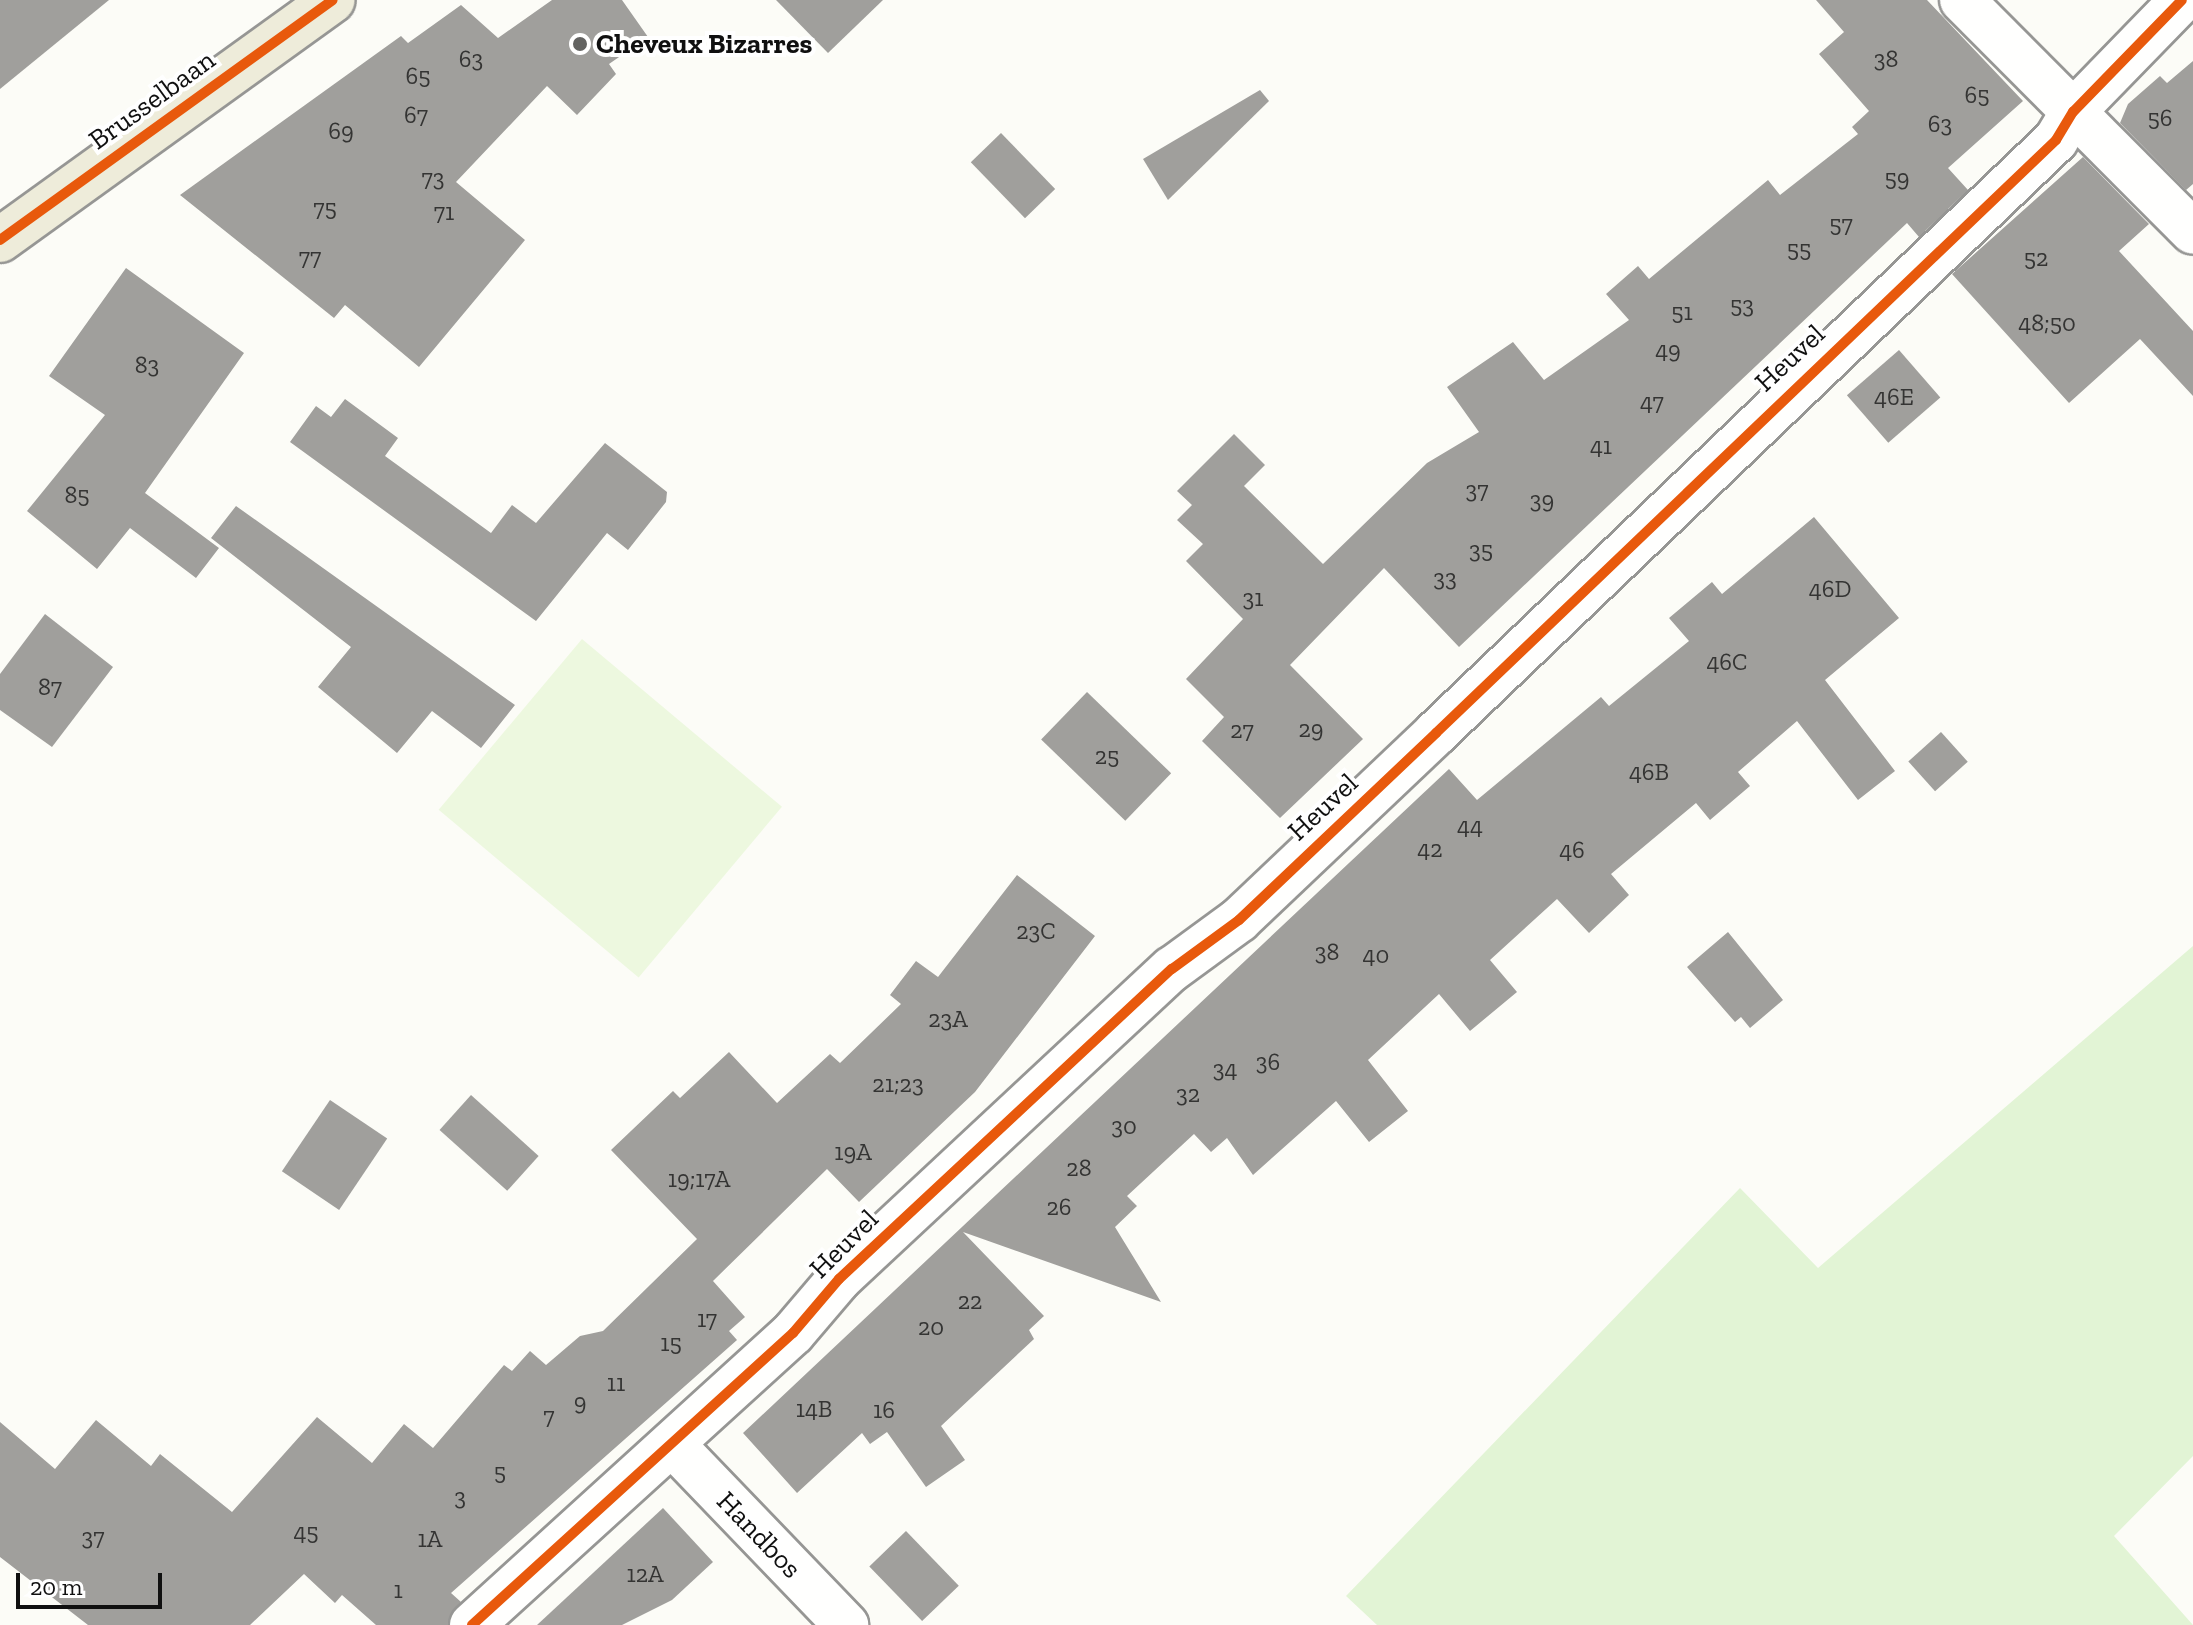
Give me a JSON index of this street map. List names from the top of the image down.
{
  "streets": {
    "main road": ["Brusselbaan"],
    "street": ["Heuvel", "Handbos"]
  },
  "crossings": [
    ["Heuvel", "Handbos"]
  ],
  "places": ["Cheveux Bizarres"],
  "house_numbers": [
    "63",
    "38",
    "65",
    "65",
    "67",
    "56",
    "63",
    "69",
    "73",
    "59",
    "75",
    "71",
    "57",
    "55",
    "77",
    "52",
    "53",
    "51",
    "48;50",
    "49",
    "83",
    "46E",
    "47",
    "41",
    "37",
    "85",
    "39",
    "35",
    "33",
    "46D",
    "31",
    "46C",
    "87",
    "29",
    "27",
    "25",
    "46B",
    "44",
    "42",
    "46",
    "23C",
    "38",
    "40",
    "23A",
    "36",
    "34",
    "21;23",
    "32",
    "30",
    "19A",
    "28",
    "19;17A",
    "26",
    "22",
    "17",
    "20",
    "15",
    "11",
    "9",
    "14B",
    "16",
    "7",
    "5",
    "3",
    "45",
    "37",
    "1A",
    "12A",
    "1"
  ],
  "scale_bar": "20 m"
}
